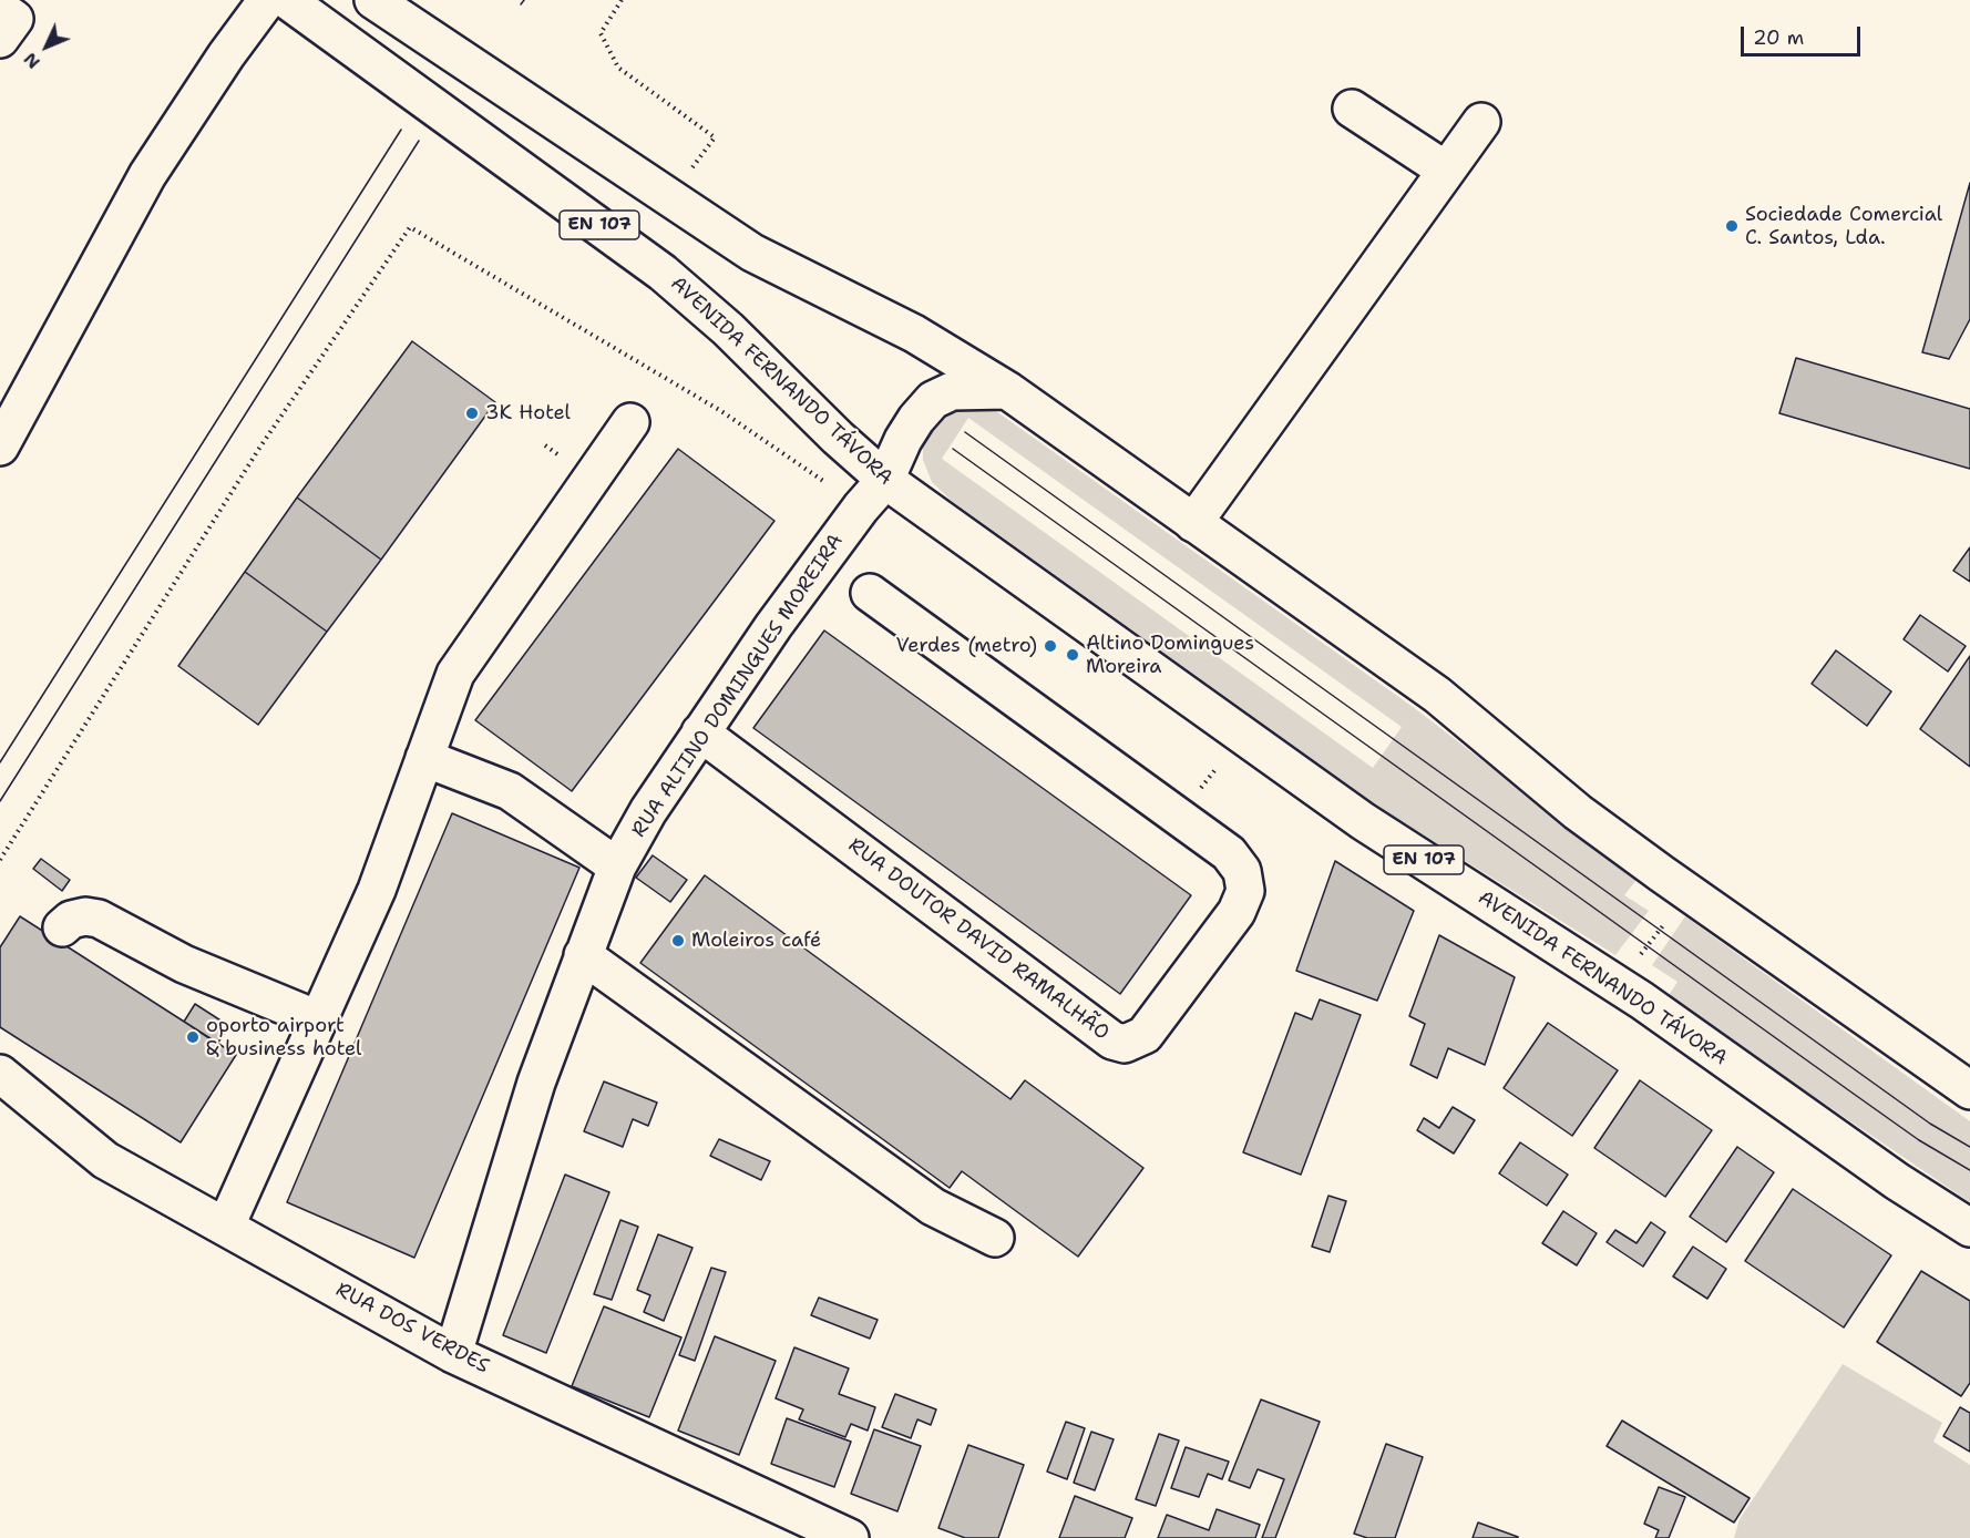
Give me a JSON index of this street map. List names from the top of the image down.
{
  "streets": {
    "main road": [
      "EN 107",
      "AVENIDA FERNANDO TÁVORA",
      "RUA ALTINO DOMINGUES MOREIRA",
      "RUA DOUTOR DAVID RAMALHÃO",
      "RUA DOS VERDES"
    ]
  },
  "crossings": [
    ["EN 107", "RUA ALTINO DOMINGUES MOREIRA"],
    ["AVENIDA FERNANDO TÁVORA", "RUA ALTINO DOMINGUES MOREIRA"],
    ["RUA ALTINO DOMINGUES MOREIRA", "RUA DOUTOR DAVID RAMALHÃO"],
    ["RUA ALTINO DOMINGUES MOREIRA", "RUA DOS VERDES"]
  ],
  "places": [
    "Sociedade Comercial C. Santos, Lda.",
    "3K Hotel",
    "Verdes (metro)",
    "Altino Domingues Moreira",
    "Moleiros café",
    "oporto airport & business hotel"
  ],
  "scale_bar": "20 m",
  "north": "bottom left"
}
